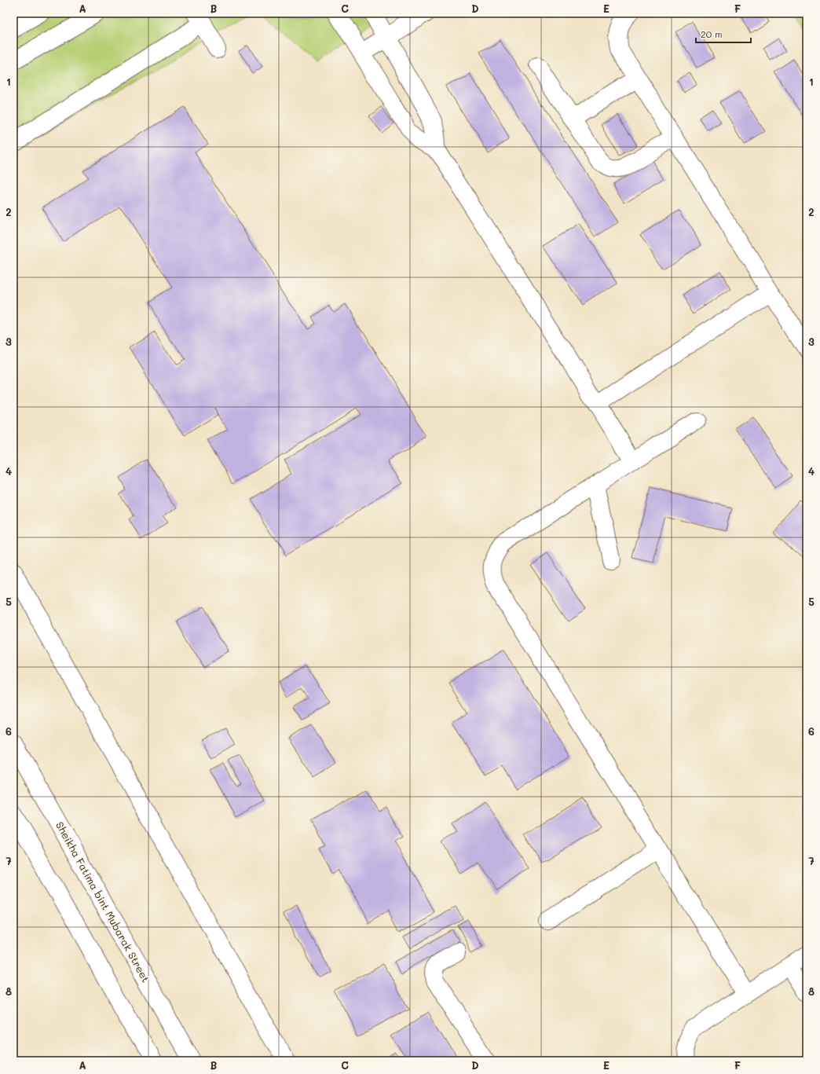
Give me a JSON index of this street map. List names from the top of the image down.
{
  "streets": {
    "street": ["Sheikha Fatima bint Mubarak Street"]
  },
  "scale_bar": "20 m",
  "grid": {
    "columns": [
      "A",
      "B",
      "C",
      "D",
      "E",
      "F"
    ],
    "rows": [
      "1",
      "2",
      "3",
      "4",
      "5",
      "6",
      "7",
      "8"
    ]
  }
}
